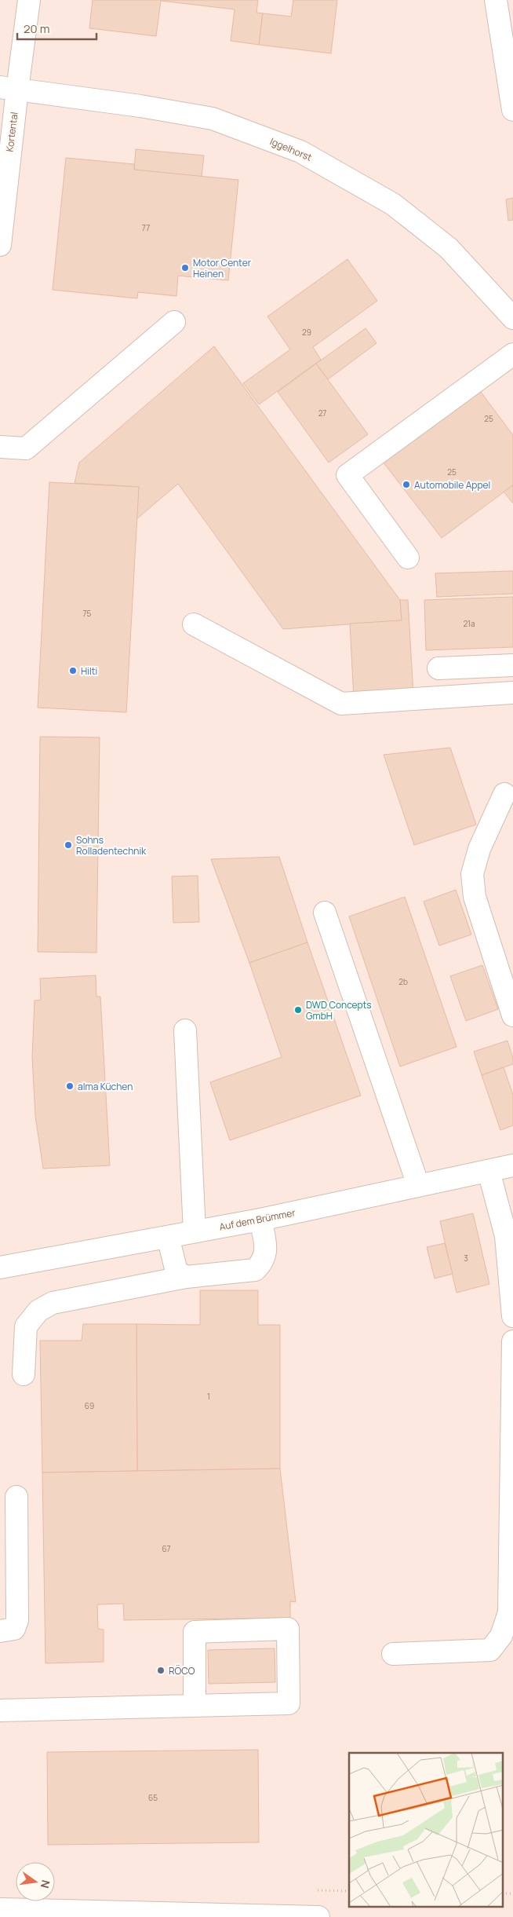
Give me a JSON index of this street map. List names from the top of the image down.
{
  "streets": {
    "street": ["Kortental", "Iggelhorst", "Auf dem Brümmer"]
  },
  "crossings": [
    ["Kortental", "Iggelhorst"]
  ],
  "places": [
    "Motor Center Heinen",
    "Automobile Appel",
    "Hilti",
    "Sohns Rolladentechnik",
    "DWD Concepts GmbH",
    "alma Küchen",
    "RÖCO"
  ],
  "house_numbers": [
    "77",
    "29",
    "27",
    "25",
    "25",
    "75",
    "21a",
    "2b",
    "3",
    "1",
    "69",
    "67",
    "65"
  ],
  "scale_bar": "20 m",
  "north": "right"
}
